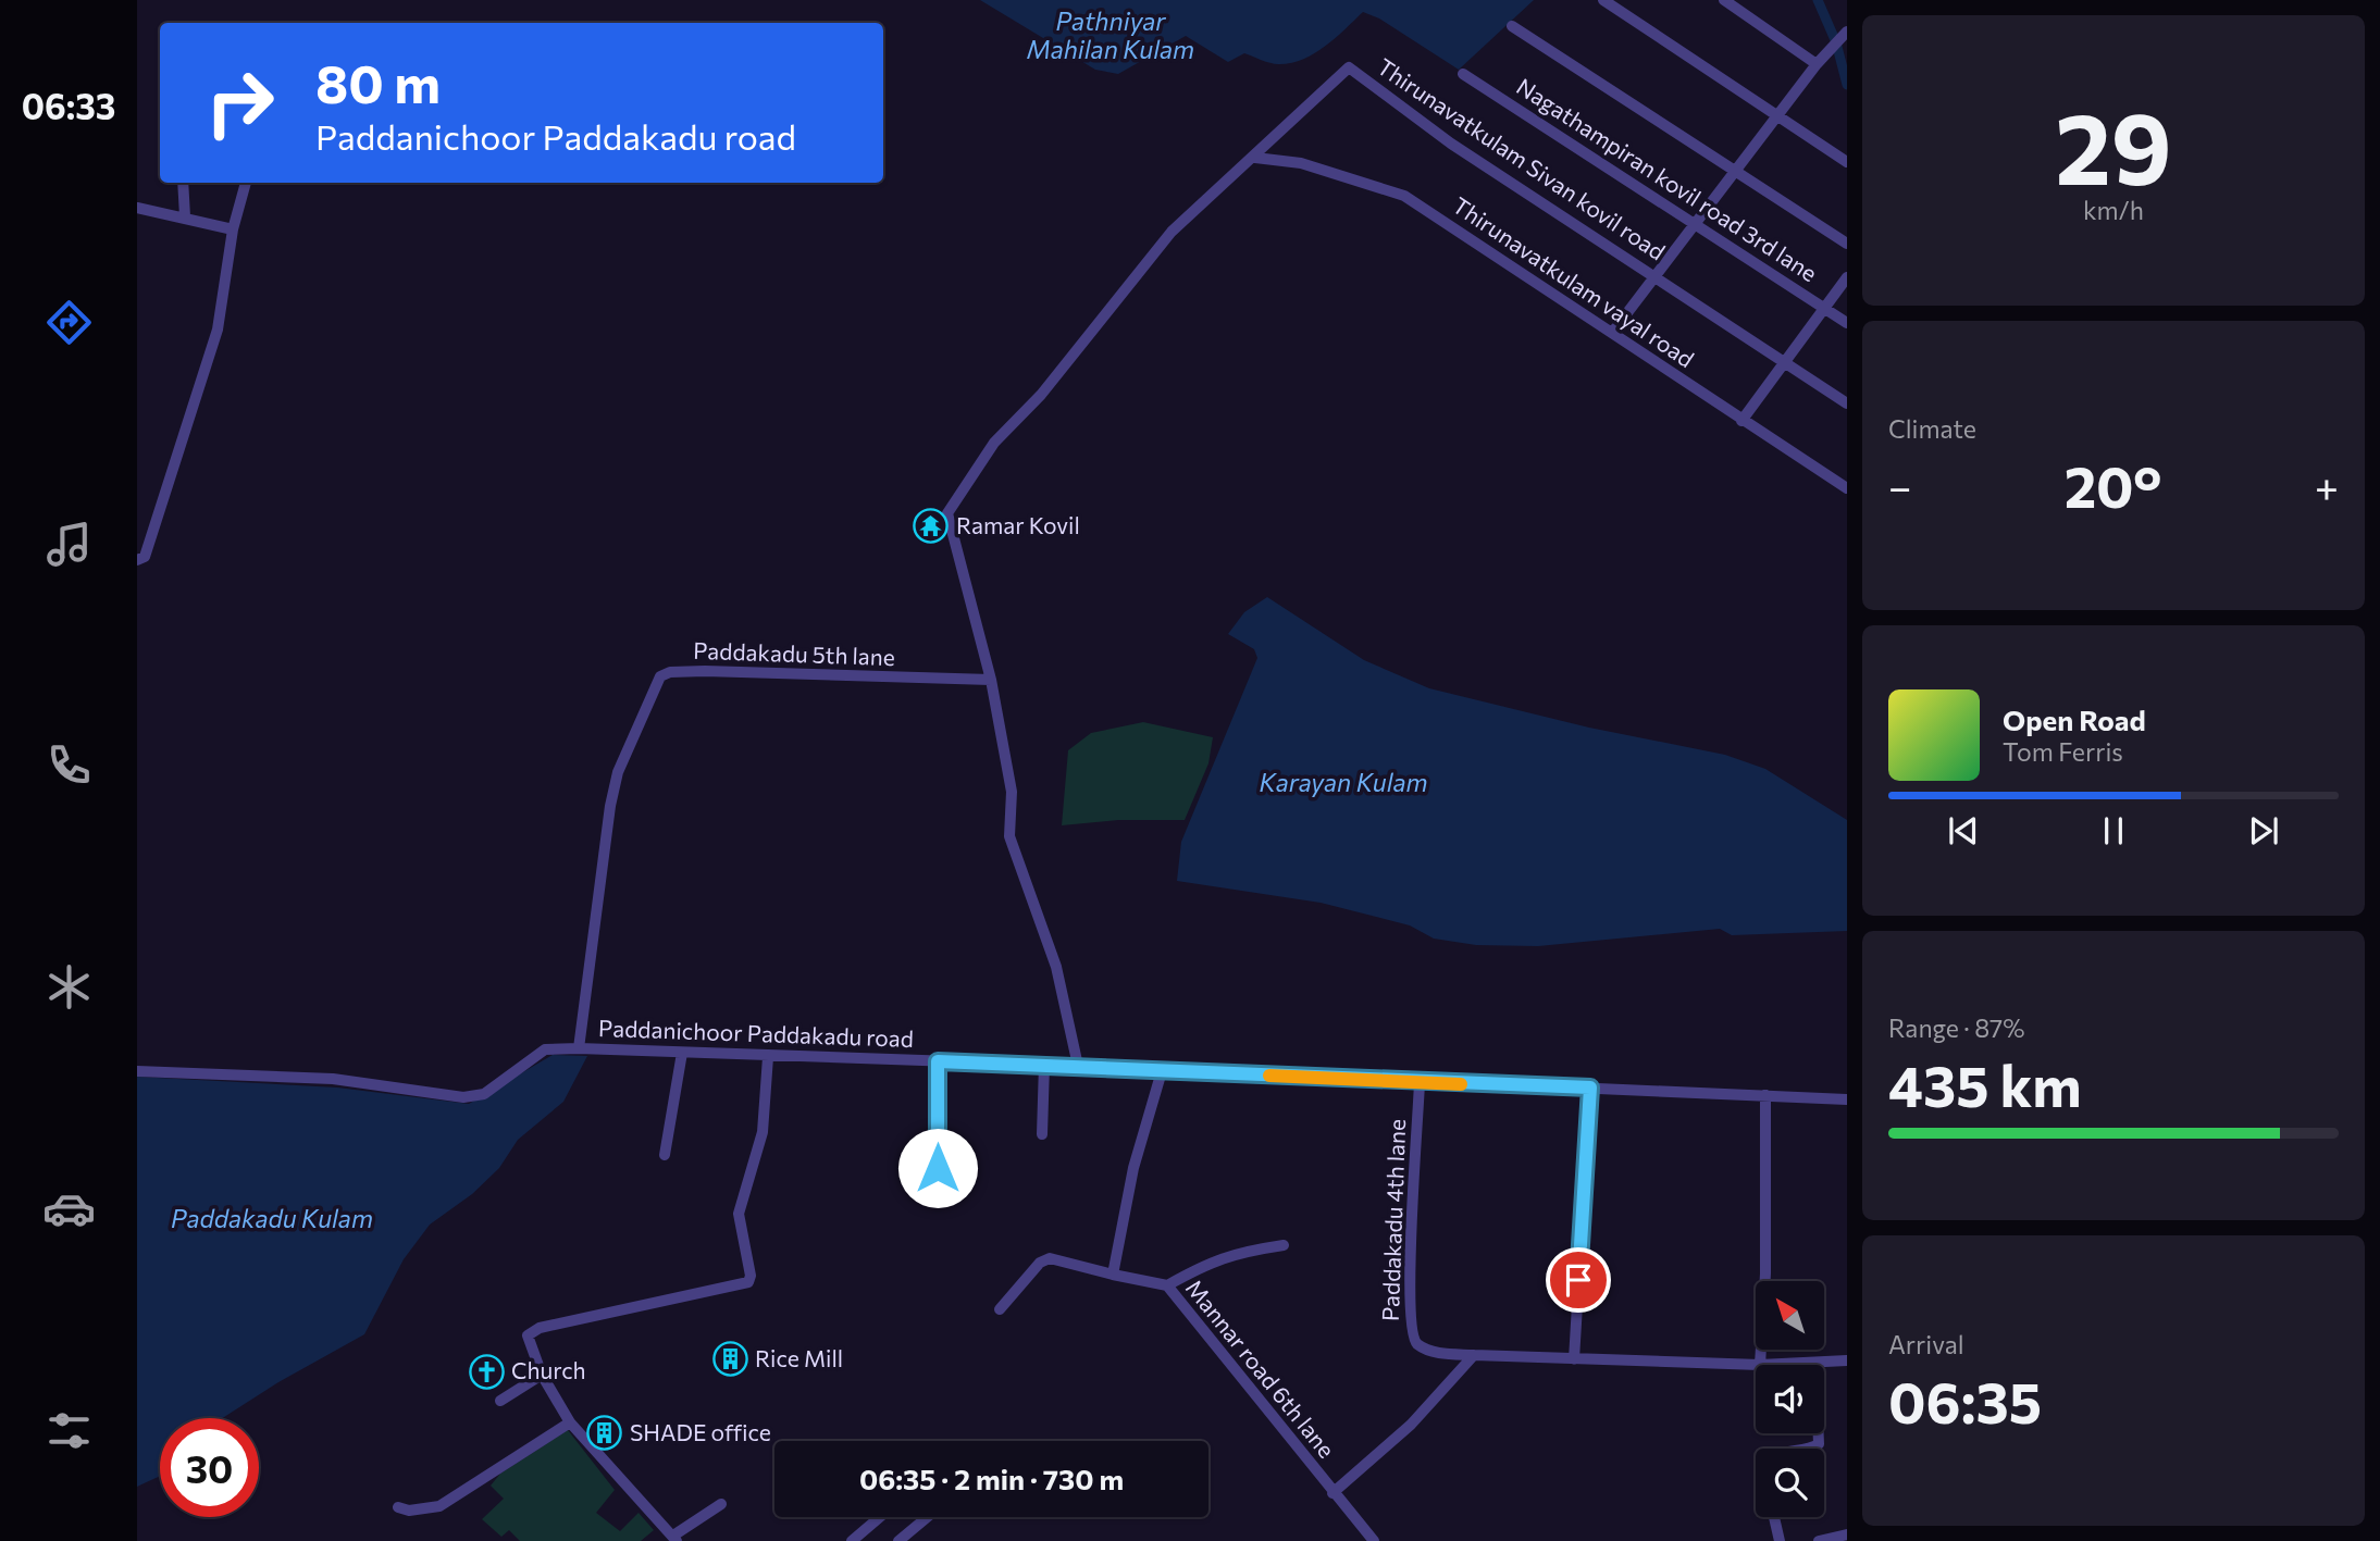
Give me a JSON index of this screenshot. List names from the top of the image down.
{
  "streets": {
    "street": [
      "Thirunavatkulam Sivan kovil road",
      "Nagathampiran kovil road 3rd lane",
      "Thirunavatkulam vayal road",
      "Paddakadu 5th lane",
      "Paddanichoor Paddakadu road",
      "Paddakadu 4th lane",
      "Mannar road 6th lane"
    ]
  },
  "crossings": [
    ["Thirunavatkulam Sivan kovil road", "Thirunavatkulam vayal road"],
    ["Thirunavatkulam Sivan kovil road", "Paddakadu 5th lane"],
    ["Thirunavatkulam Sivan kovil road", "Paddanichoor Paddakadu road"],
    ["Paddakadu 5th lane", "Paddanichoor Paddakadu road"],
    ["Paddanichoor Paddakadu road", "Paddakadu 4th lane"]
  ],
  "water": ["Pathniyar Mahilan Kulam", "Karayan Kulam", "Paddakadu Kulam"],
  "places": {
    "temple": ["Ramar Kovil"],
    "building": ["Rice Mill", "SHADE office"],
    "church": ["Church"]
  },
  "north": "top left",
  "page": {
    "tabs": "06:33",
    "tile": [
      ["29", "km/h"],
      "Climate",
      ["Range · 87%", "435 km"],
      ["Arrival", "06:35"]
    ],
    "turn": ["80 m", "Paddanichoor Paddakadu road"],
    "heat": ["−", "20°", "+"],
    "song": ["Open Road", "Tom Ferris"],
    "limit": "30",
    "trip": "06:35 · 2 min · 730 m"
  }
}
